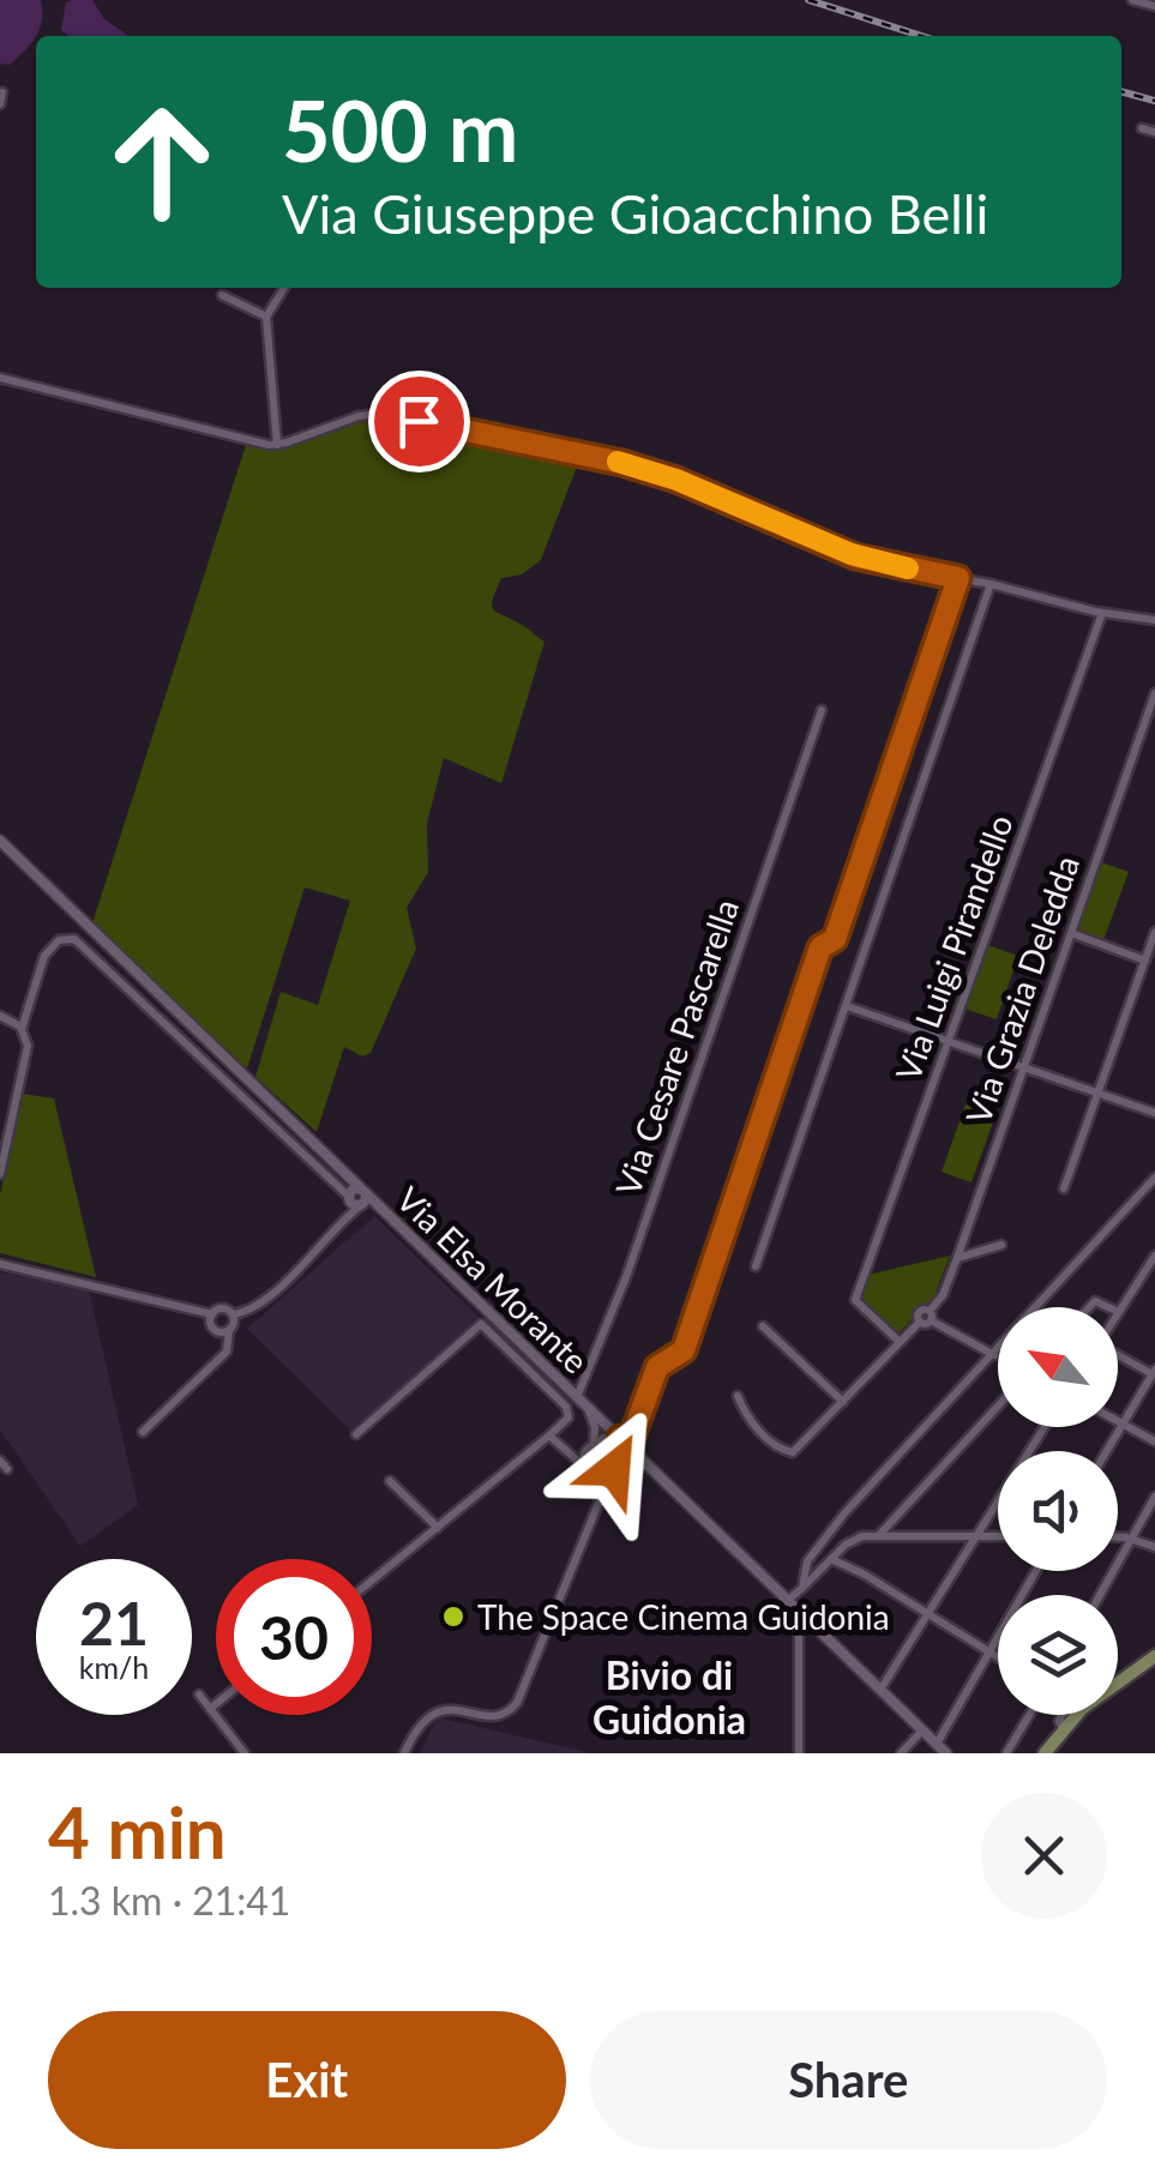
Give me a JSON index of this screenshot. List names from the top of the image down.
{
  "streets": {
    "street": [
      "Via Luigi Pirandello",
      "Via Grazia Deledda",
      "Via Cesare Pascarella",
      "Via Elsa Morante"
    ]
  },
  "crossings": [
    ["Via Cesare Pascarella", "Via Elsa Morante"]
  ],
  "districts": ["Bivio di Guidonia"],
  "places": ["The Space Cinema Guidonia"],
  "north": "top left",
  "page": {
    "turn": ["500 m", "Via Giuseppe Gioacchino Belli"],
    "speed": "21 km/h",
    "limit": "30",
    "heading": ["4 min", "1.3 km · 21:41"],
    "buttons": ["Exit", "Share"]
  }
}
